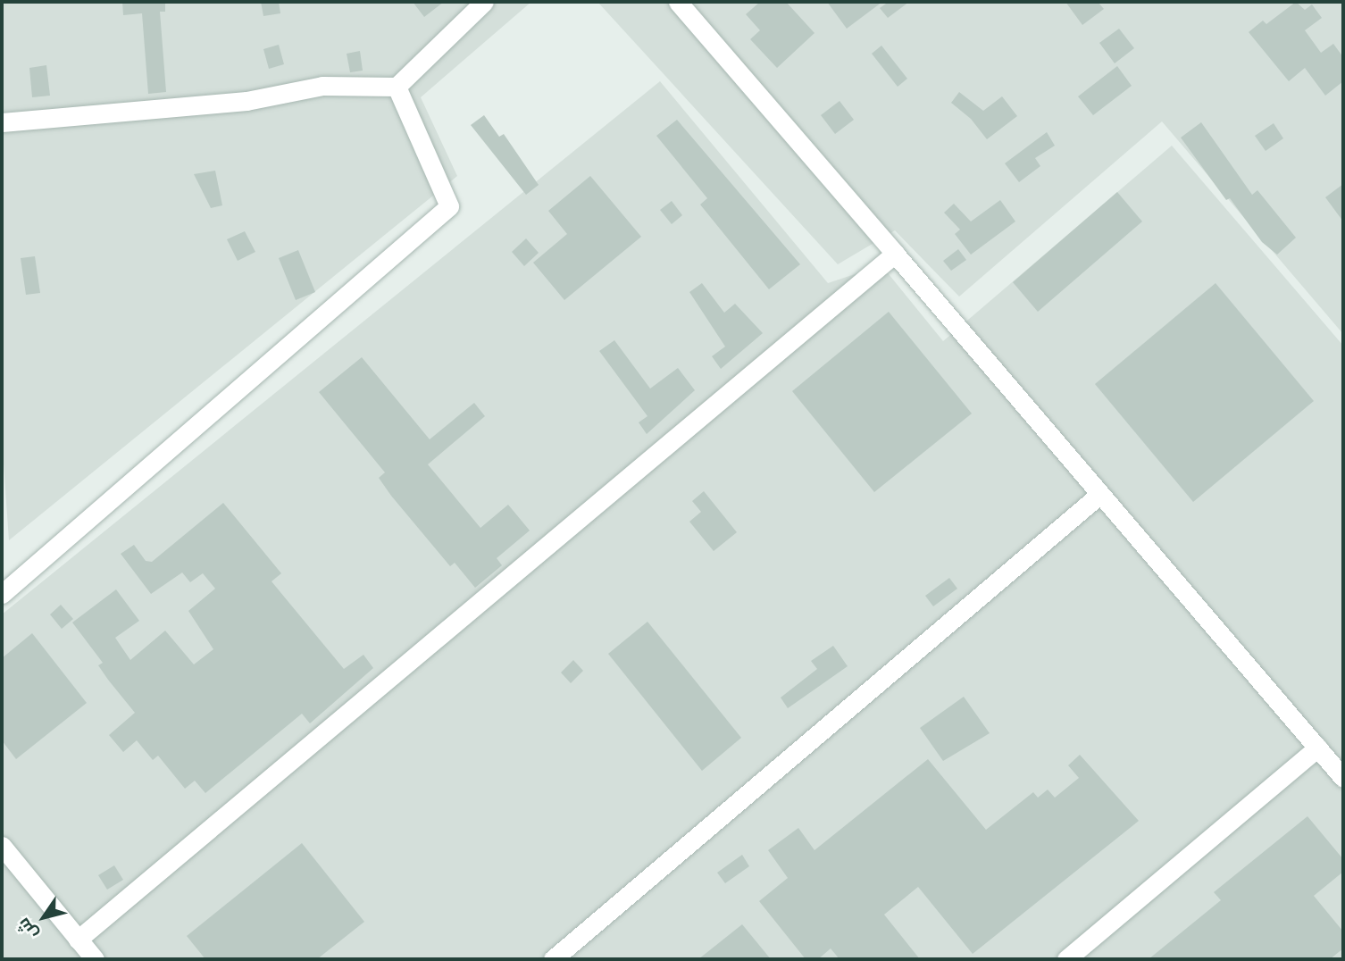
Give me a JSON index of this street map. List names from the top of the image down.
{
  "north": "bottom left"
}
